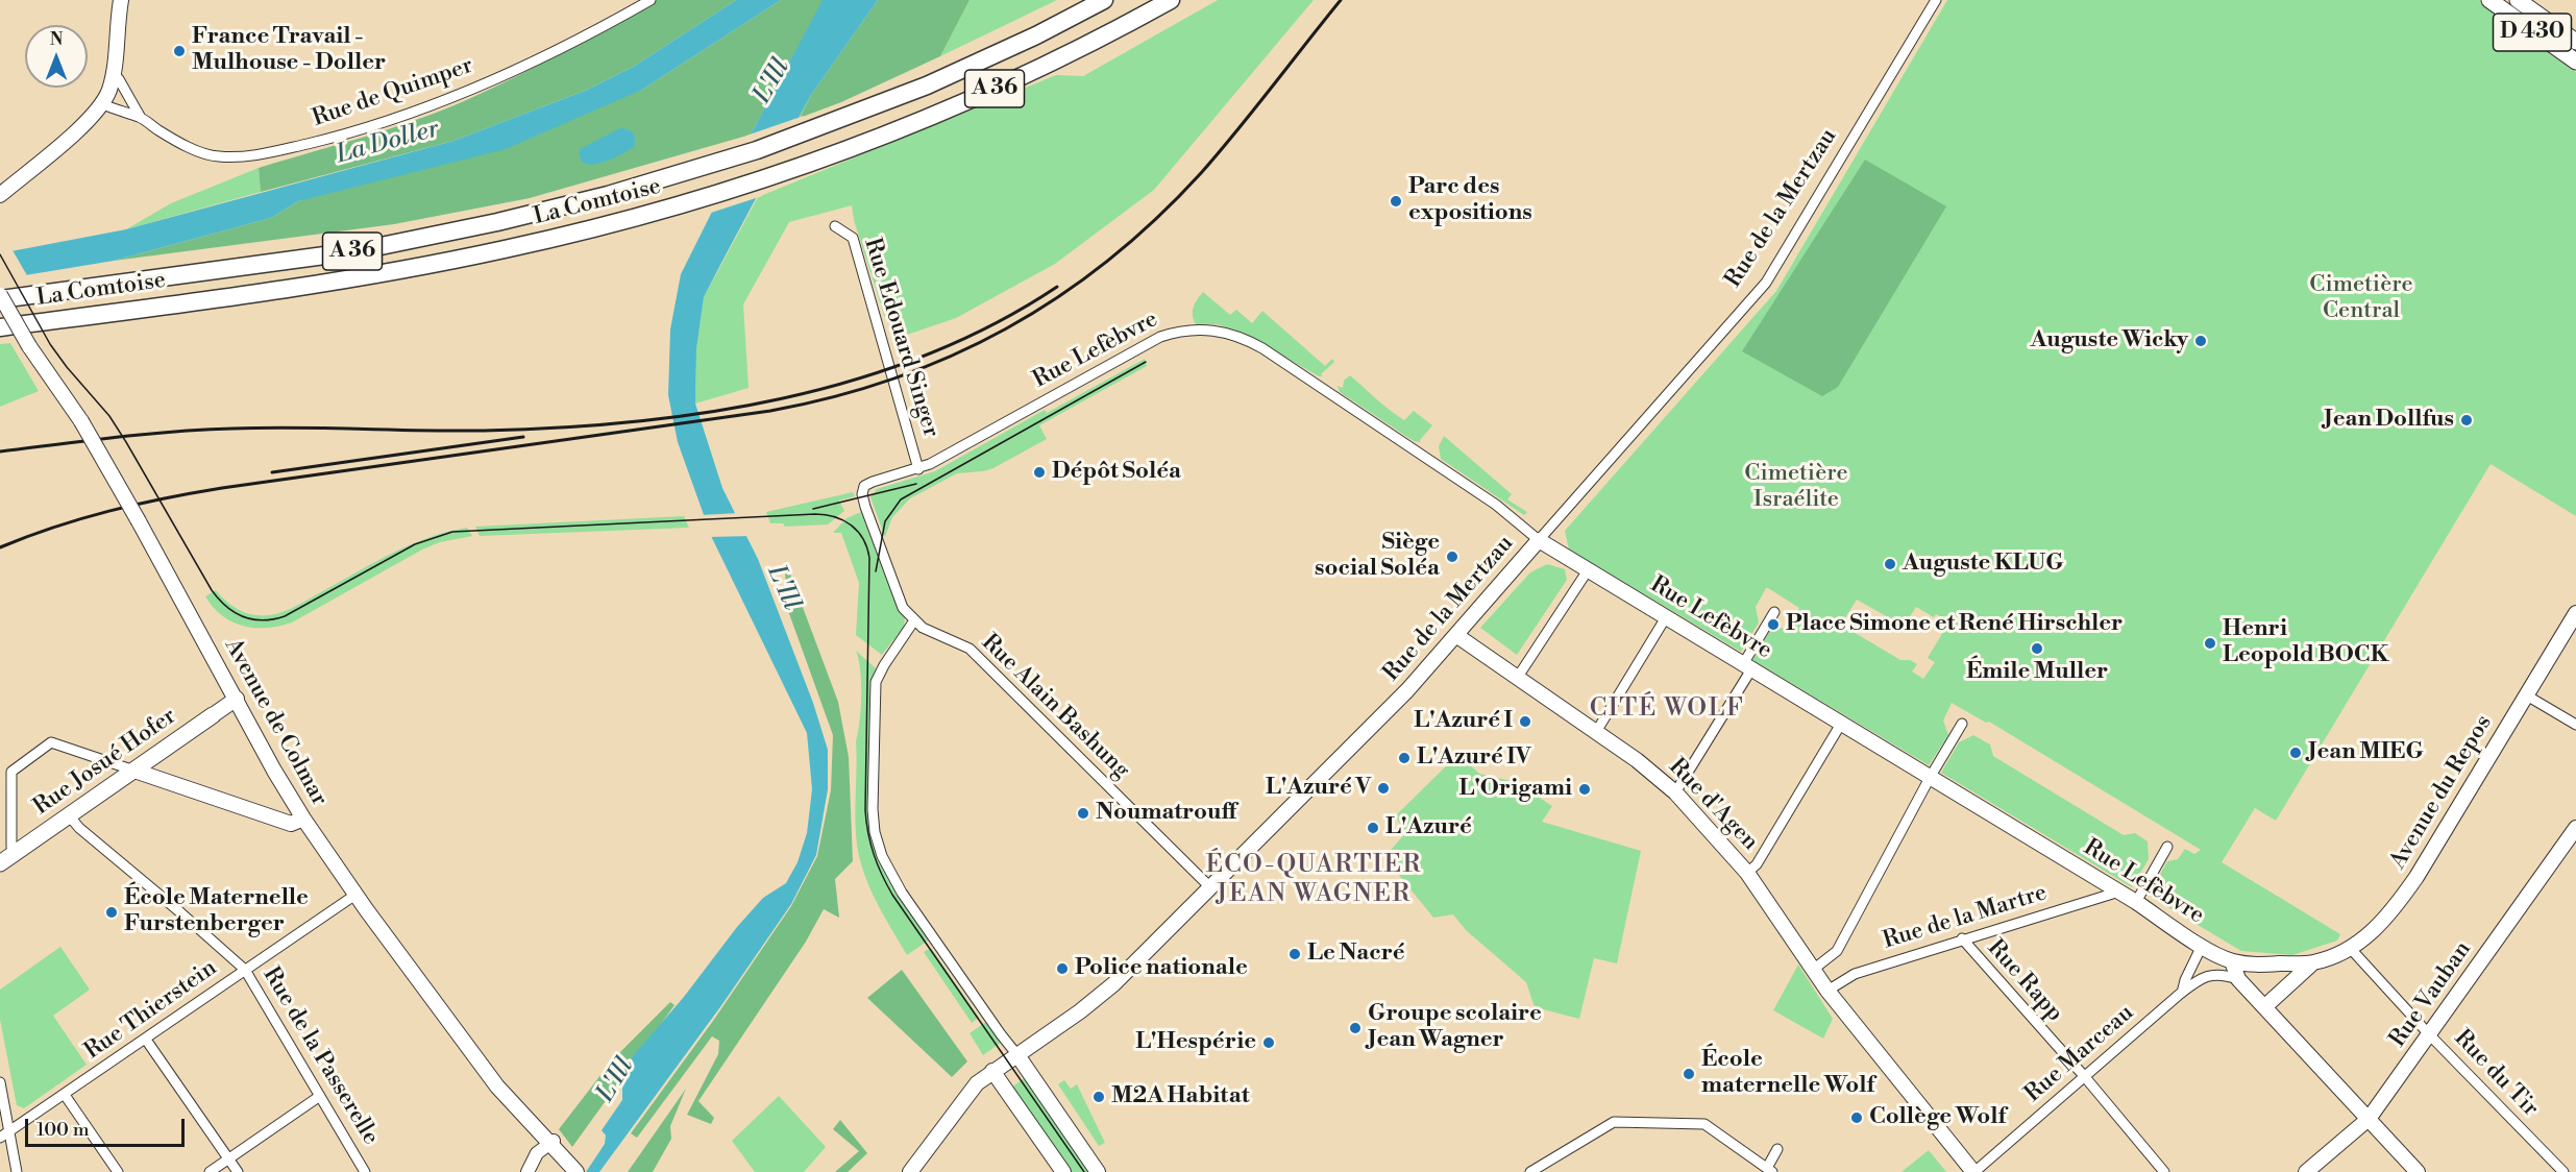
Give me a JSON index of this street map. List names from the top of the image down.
{
  "streets": {
    "highway": ["A 36", "La Comtoise"],
    "main road": [
      "D 430",
      "Rue de la Mertzau",
      "Rue Lefèbvre",
      "Avenue de Colmar",
      "Rue Josué Hofer",
      "Avenue du Repos",
      "Rue d'Agen",
      "Rue Vauban"
    ],
    "street": [
      "Rue de Quimper",
      "Rue Edouard Singer",
      "Rue Alain Bashung",
      "Rue de la Martre",
      "Rue Rapp",
      "Rue Thierstein",
      "Rue Marceau",
      "Rue de la Passerelle",
      "Rue du Tir"
    ]
  },
  "crossings": [
    ["La Comtoise", "Avenue de Colmar"],
    ["Rue de la Mertzau", "Rue Lefèbvre"],
    ["Rue de la Mertzau", "Rue Alain Bashung"],
    ["Rue de la Mertzau", "Rue d'Agen"],
    ["Rue Edouard Singer", "Rue Lefèbvre"],
    ["Rue Lefèbvre", "Rue Alain Bashung"],
    ["Rue Lefèbvre", "Avenue du Repos"],
    ["Rue Lefèbvre", "Rue de la Martre"],
    ["Rue Lefèbvre", "Rue Marceau"],
    ["Avenue de Colmar", "Rue Josué Hofer"],
    ["Avenue de Colmar", "Rue Thierstein"],
    ["Rue Josué Hofer", "Rue de la Passerelle"],
    ["Avenue du Repos", "Rue du Tir"],
    ["Rue d'Agen", "Rue de la Martre"],
    ["Rue d'Agen", "Rue Marceau"],
    ["Rue de la Martre", "Rue Rapp"],
    ["Rue Rapp", "Rue Marceau"],
    ["Rue Vauban", "Rue du Tir"],
    ["Rue Thierstein", "Rue de la Passerelle"]
  ],
  "districts": ["CITÉ WOLF", "ÉCO-QUARTIER JEAN WAGNER"],
  "water": ["L'Ill", "La Doller"],
  "parks": ["Cimetière Central", "Cimetière Israélite"],
  "places": [
    "France Travail - Mulhouse - Doller",
    "Parc des expositions",
    "Auguste Wicky",
    "Jean Dollfus",
    "Dépôt Soléa",
    "Siège social Soléa",
    "Auguste KLUG",
    "Place Simone et René Hirschler",
    "Henri Leopold BOCK",
    "Émile Muller",
    "L'Azuré I",
    "Jean MIEG",
    "L'Azuré IV",
    "L'Azuré V",
    "L'Origami",
    "Noumatrouff",
    "L'Azuré",
    "École Maternelle Furstenberger",
    "Le Nacré",
    "Police nationale",
    "Groupe scolaire Jean Wagner",
    "L'Hespérie",
    "École maternelle Wolf",
    "M2A Habitat",
    "Collège Wolf"
  ],
  "scale_bar": "100 m",
  "north": "top"
}
